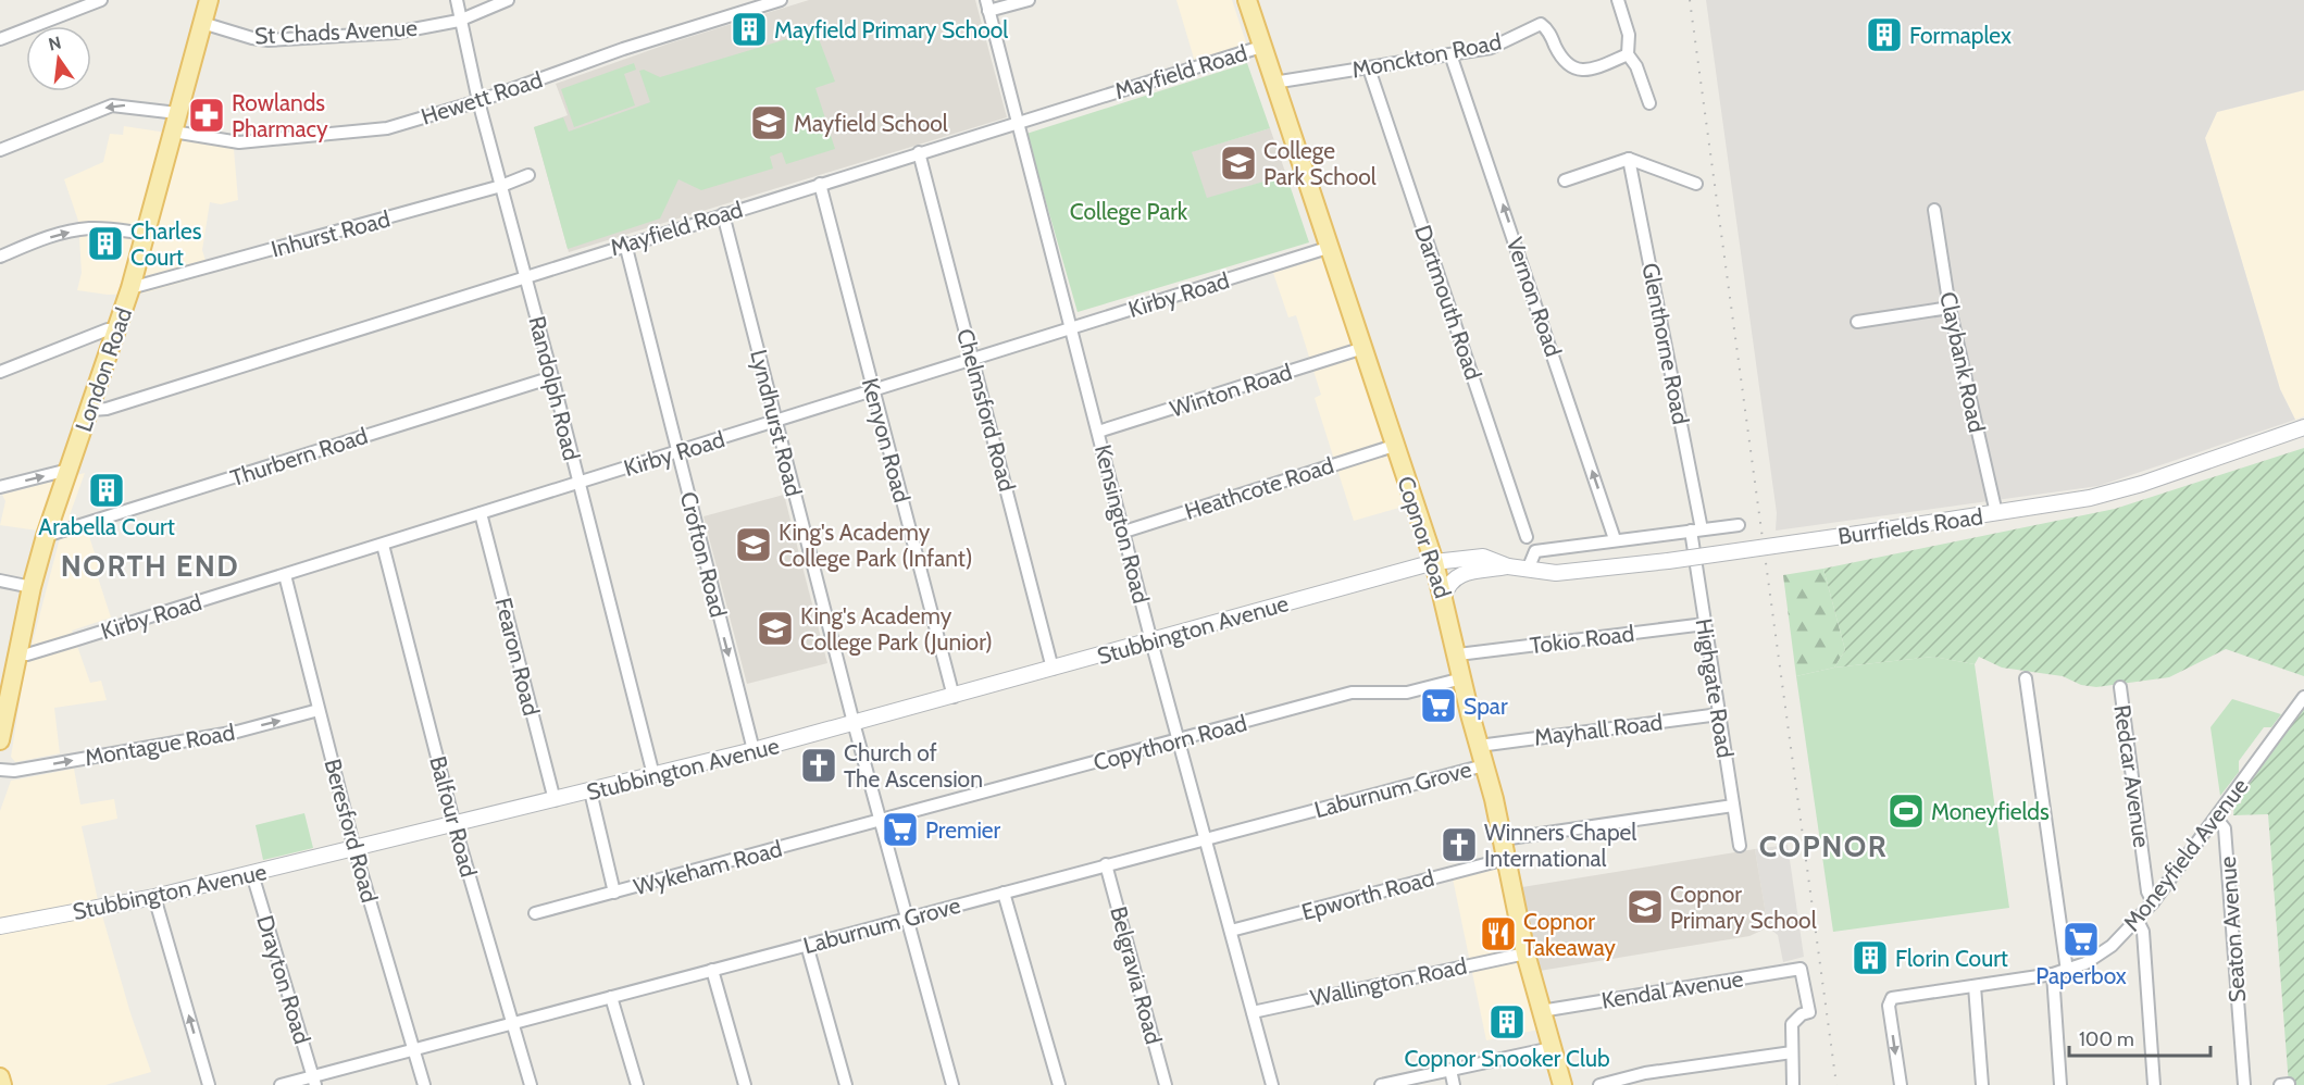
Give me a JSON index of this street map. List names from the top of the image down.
{
  "streets": {
    "main road": ["London Road", "Copnor Road"],
    "street": [
      "St Chads Avenue",
      "Monckton Road",
      "Mayfield Road",
      "Hewett Road",
      "Inhurst Road",
      "Kirby Road",
      "Vernon Road",
      "Dartmouth Road",
      "Glenthorne Road",
      "Claybank Road",
      "Randolph Road",
      "Winton Road",
      "Chelmsford Road",
      "Lyndhurst Road",
      "Kenyon Road",
      "Thurbern Road",
      "Heathcote Road",
      "Kensington Road",
      "Burrfields Road",
      "Crofton Road",
      "Stubbington Avenue",
      "Tokio Road",
      "Fearon Road",
      "Highgate Road",
      "Mayhall Road",
      "Copythorn Road",
      "Montague Road",
      "Redcar Avenue",
      "Laburnum Grove",
      "Balfour Road",
      "Beresford Road",
      "Moneyfield Avenue",
      "Wykeham Road",
      "Epworth Road",
      "Seaton Avenue",
      "Belgravia Road",
      "Drayton Road",
      "Wallington Road",
      "Kendal Avenue"
    ]
  },
  "crossings": [
    ["St Chads Avenue", "London Road"],
    ["St Chads Avenue", "Randolph Road"],
    ["Monckton Road", "Vernon Road"],
    ["Monckton Road", "Dartmouth Road"],
    ["Monckton Road", "Copnor Road"],
    ["Mayfield Road", "London Road"],
    ["Mayfield Road", "Randolph Road"],
    ["Mayfield Road", "Chelmsford Road"],
    ["Mayfield Road", "Lyndhurst Road"],
    ["Mayfield Road", "Kenyon Road"],
    ["Mayfield Road", "Kensington Road"],
    ["Mayfield Road", "Copnor Road"],
    ["Mayfield Road", "Crofton Road"],
    ["Hewett Road", "London Road"],
    ["Hewett Road", "Randolph Road"],
    ["Inhurst Road", "London Road"],
    ["Inhurst Road", "Randolph Road"],
    ["Kirby Road", "London Road"],
    ["Kirby Road", "Randolph Road"],
    ["Kirby Road", "Chelmsford Road"],
    ["Kirby Road", "Lyndhurst Road"],
    ["Kirby Road", "Kenyon Road"],
    ["Kirby Road", "Kensington Road"],
    ["Kirby Road", "Copnor Road"],
    ["Kirby Road", "Crofton Road"],
    ["Kirby Road", "Fearon Road"],
    ["Kirby Road", "Balfour Road"],
    ["Kirby Road", "Beresford Road"],
    ["Glenthorne Road", "Highgate Road"],
    ["Claybank Road", "Burrfields Road"],
    ["London Road", "Thurbern Road"],
    ["Randolph Road", "Thurbern Road"],
    ["Randolph Road", "Stubbington Avenue"],
    ["Winton Road", "Kensington Road"],
    ["Winton Road", "Copnor Road"],
    ["Chelmsford Road", "Stubbington Avenue"],
    ["Lyndhurst Road", "Stubbington Avenue"],
    ["Lyndhurst Road", "Copythorn Road"],
    ["Lyndhurst Road", "Laburnum Grove"],
    ["Lyndhurst Road", "Wykeham Road"],
    ["Kenyon Road", "Stubbington Avenue"],
    ["Heathcote Road", "Kensington Road"],
    ["Heathcote Road", "Copnor Road"],
    ["Kensington Road", "Stubbington Avenue"],
    ["Kensington Road", "Copythorn Road"],
    ["Kensington Road", "Laburnum Grove"],
    ["Kensington Road", "Epworth Road"],
    ["Kensington Road", "Wallington Road"],
    ["Burrfields Road", "Copnor Road"],
    ["Burrfields Road", "Stubbington Avenue"],
    ["Copnor Road", "Stubbington Avenue"],
    ["Copnor Road", "Tokio Road"],
    ["Copnor Road", "Mayhall Road"],
    ["Copnor Road", "Copythorn Road"],
    ["Copnor Road", "Laburnum Grove"],
    ["Copnor Road", "Epworth Road"],
    ["Copnor Road", "Wallington Road"],
    ["Copnor Road", "Kendal Avenue"],
    ["Crofton Road", "Stubbington Avenue"],
    ["Stubbington Avenue", "Fearon Road"],
    ["Stubbington Avenue", "Balfour Road"],
    ["Stubbington Avenue", "Beresford Road"],
    ["Stubbington Avenue", "Drayton Road"],
    ["Tokio Road", "Highgate Road"],
    ["Highgate Road", "Mayhall Road"],
    ["Copythorn Road", "Wykeham Road"],
    ["Montague Road", "Beresford Road"],
    ["Redcar Avenue", "Moneyfield Avenue"],
    ["Laburnum Grove", "Balfour Road"],
    ["Laburnum Grove", "Beresford Road"],
    ["Laburnum Grove", "Belgravia Road"],
    ["Laburnum Grove", "Drayton Road"],
    ["Moneyfield Avenue", "Seaton Avenue"]
  ],
  "one_way": ["Vernon Road", "Crofton Road", "Montague Road"],
  "districts": ["NORTH END", "COPNOR"],
  "parks": ["College Park"],
  "places": {
    "building": [
      "Mayfield Primary School",
      "Formaplex",
      "Charles Court",
      "Arabella Court",
      "Florin Court",
      "Copnor Snooker Club"
    ],
    "pharmacy": ["Rowlands Pharmacy"],
    "school or university": [
      "Mayfield School",
      "College Park School",
      "King's Academy College Park (Infant)",
      "King's Academy College Park (Junior)",
      "Copnor Primary School"
    ],
    "supermarket": ["Spar", "Premier", "Paperbox"],
    "church": ["Church of The Ascension", "Winners Chapel International"],
    "sports": ["Moneyfields"],
    "restaurant": ["Copnor Takeaway"]
  },
  "scale_bar": "100 m",
  "north": "top"
}
